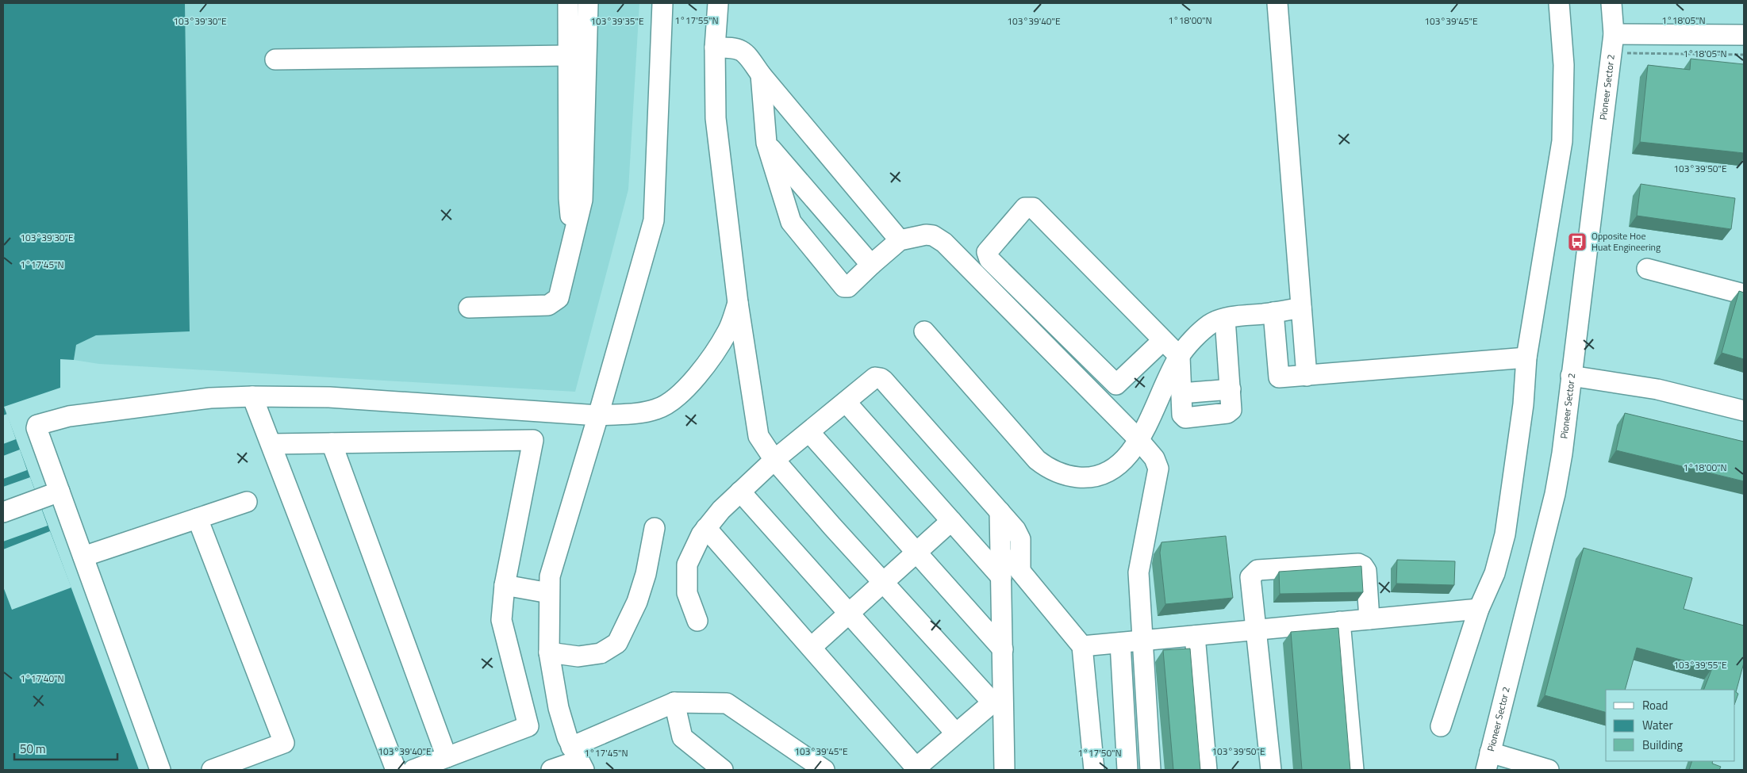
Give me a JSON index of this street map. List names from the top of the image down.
{
  "streets": {
    "street": ["Pioneer Sector 2"]
  },
  "places": {
    "bus stop": ["Opposite Hoe Huat Engineering"]
  },
  "legend": ["Road", "Water", "Building"],
  "scale_bar": "50 m",
  "coordinates": [
    "1°18'05\"N",
    "1°17'55\"N",
    "1°18'00\"N",
    "103°39'30\"E",
    "103°39'35\"E",
    "103°39'40\"E",
    "103°39'45\"E",
    "103°39'50\"E",
    "1°17'45\"N",
    "103°39'55\"E",
    "1°17'40\"N",
    "1°17'50\"N"
  ]
}
